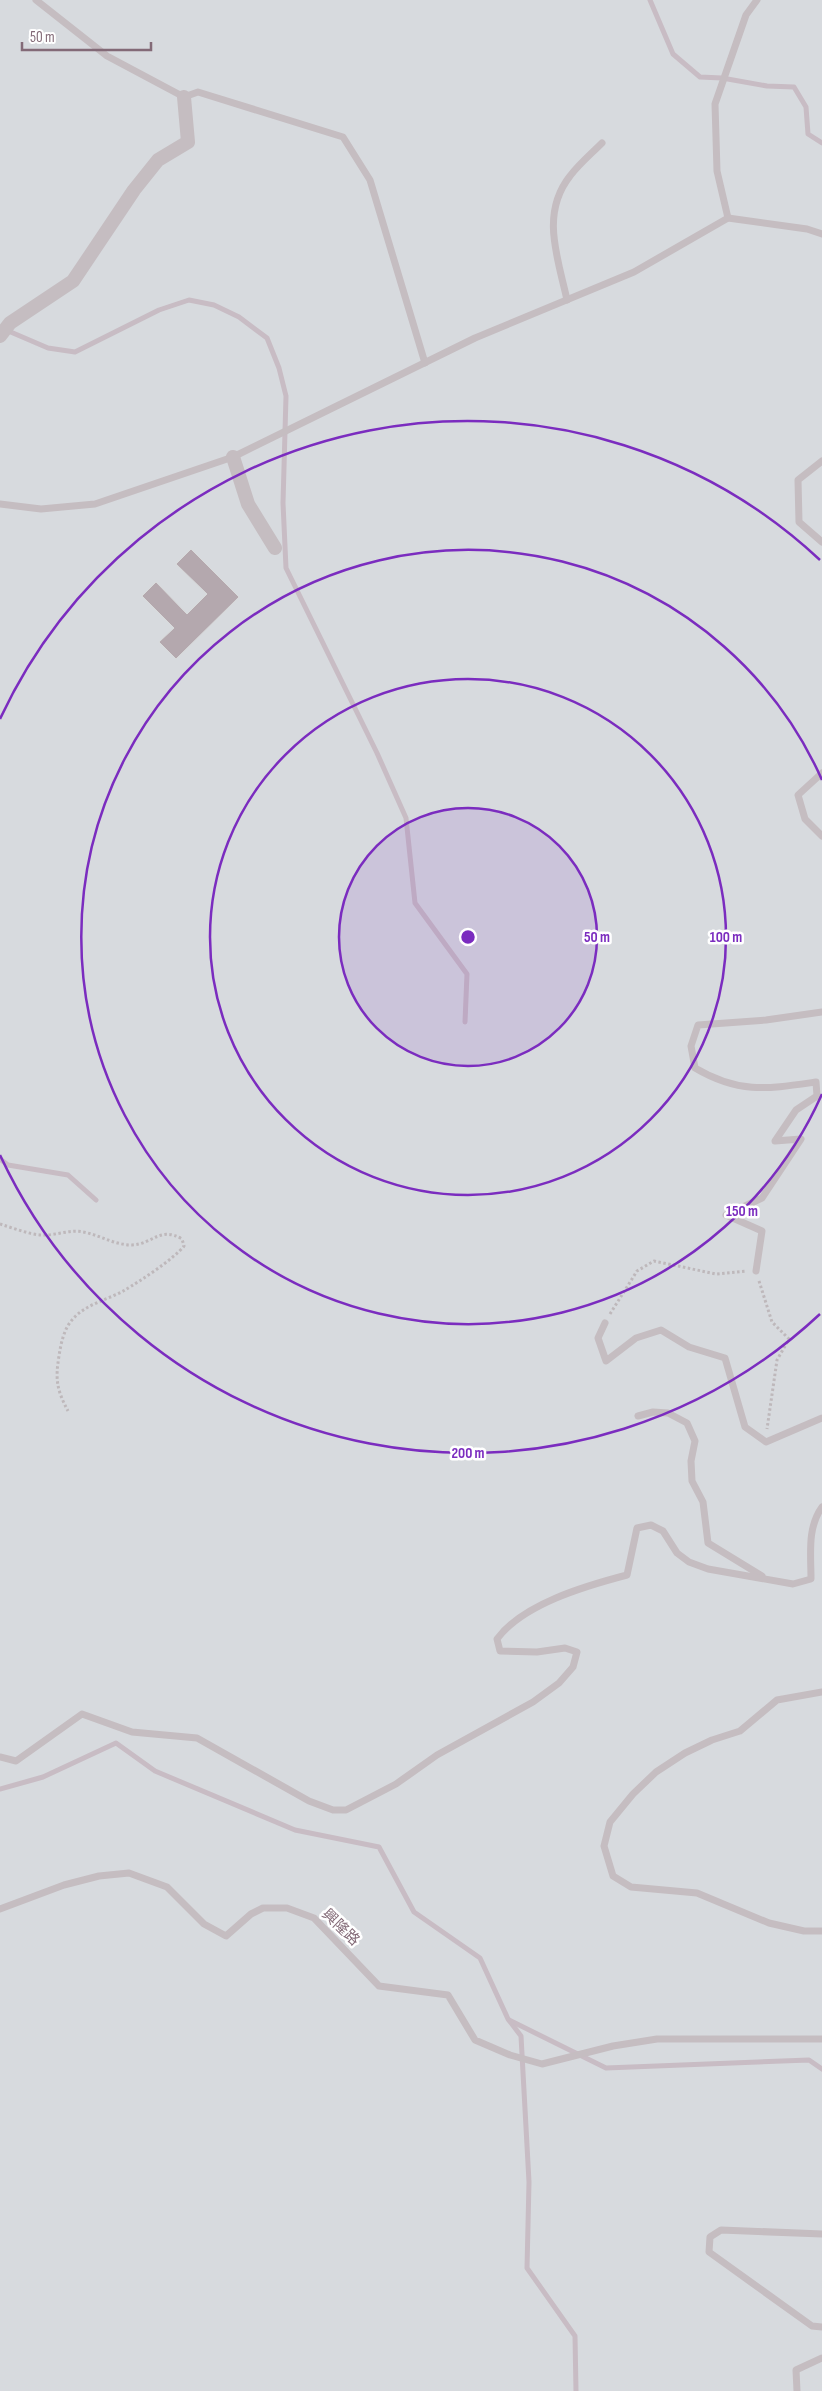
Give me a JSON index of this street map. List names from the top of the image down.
{
  "streets": {
    "lane": ["興隆路"]
  },
  "scale_bar": "50 m",
  "rings": [
    "50 m",
    "100 m",
    "150 m",
    "200 m"
  ]
}
